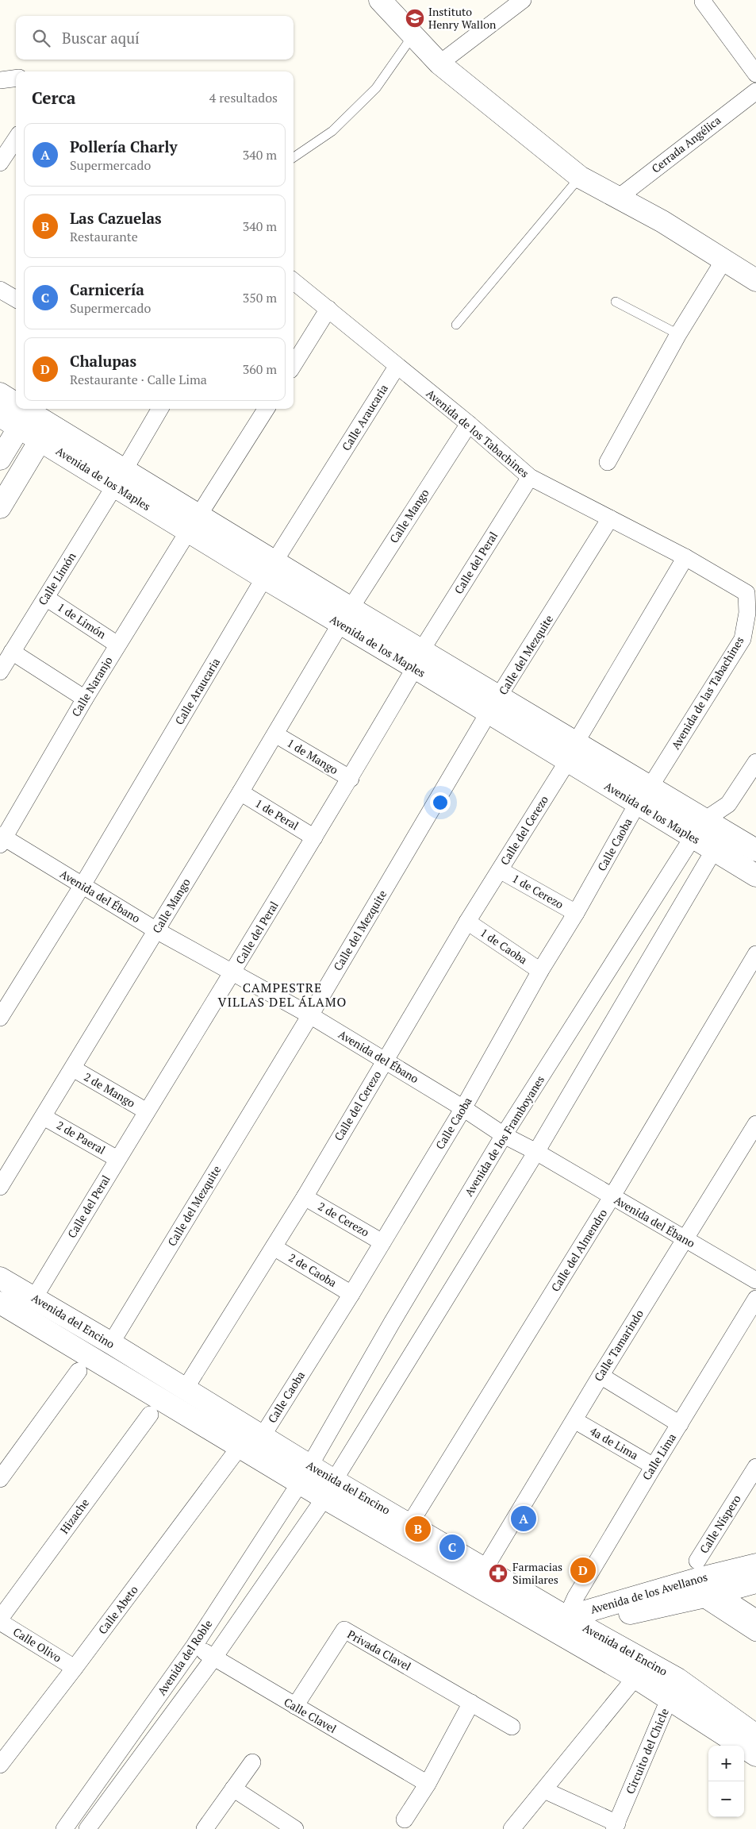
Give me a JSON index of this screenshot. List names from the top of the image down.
{
  "streets": {
    "street": [
      "Cerrada Angélica",
      "Calle Araucaria",
      "Avenida de los Tabachines",
      "Avenida de los Maples",
      "Calle Mango",
      "Calle del Peral",
      "Calle Limón",
      "1 de Limón",
      "Calle del Mezquite",
      "Calle Naranjo",
      "Avenida de las Tabachines",
      "1 de Mango",
      "1 de Peral",
      "Calle del Cerezo",
      "Calle Caoba",
      "1 de Cerezo",
      "Avenida del Ébano",
      "1 de Caoba",
      "2 de Mango",
      "Avenida de los Framboyanes",
      "2 de Paeral",
      "2 de Cerezo",
      "Calle del Almendro",
      "2 de Caoba",
      "Avenida del Encino",
      "Calle Tamarindo",
      "4a de Lima",
      "Calle Lima",
      "Hizache",
      "Calle Níspero",
      "Avenida de los Avellanos",
      "Calle Abeto",
      "Calle Olivo",
      "Privada Clavel",
      "Avenida del Roble",
      "Calle Clavel",
      "Circuito del Chicle"
    ]
  },
  "crossings": [
    ["Calle Araucaria", "Avenida de los Tabachines"],
    ["Calle Araucaria", "Avenida de los Maples"],
    ["Calle Araucaria", "Avenida del Ébano"],
    ["Avenida de los Tabachines", "Calle Mango"],
    ["Avenida de los Tabachines", "Calle del Peral"],
    ["Avenida de los Tabachines", "Calle del Mezquite"],
    ["Avenida de los Tabachines", "Avenida de las Tabachines"],
    ["Avenida de los Tabachines", "Calle del Cerezo"],
    ["Avenida de los Maples", "Calle Mango"],
    ["Avenida de los Maples", "Calle del Peral"],
    ["Avenida de los Maples", "Calle Limón"],
    ["Avenida de los Maples", "Calle del Mezquite"],
    ["Avenida de los Maples", "Calle Naranjo"],
    ["Avenida de los Maples", "Avenida de las Tabachines"],
    ["Avenida de los Maples", "Calle del Cerezo"],
    ["Avenida de los Maples", "Calle Caoba"],
    ["Avenida de los Maples", "Avenida de los Framboyanes"],
    ["Calle Mango", "1 de Mango"],
    ["Calle Mango", "1 de Peral"],
    ["Calle Mango", "Avenida del Ébano"],
    ["Calle Mango", "2 de Mango"],
    ["Calle Mango", "2 de Paeral"],
    ["Calle del Peral", "1 de Mango"],
    ["Calle del Peral", "1 de Peral"],
    ["Calle del Peral", "Avenida del Ébano"],
    ["Calle del Peral", "2 de Mango"],
    ["Calle del Peral", "2 de Paeral"],
    ["Calle del Peral", "Avenida del Encino"],
    ["Calle Limón", "1 de Limón"],
    ["1 de Limón", "Calle Naranjo"],
    ["Calle del Mezquite", "Avenida del Ébano"],
    ["Calle del Mezquite", "Avenida del Encino"],
    ["Calle Naranjo", "Avenida del Ébano"],
    ["Avenida de las Tabachines", "Calle Caoba"],
    ["Calle del Cerezo", "1 de Cerezo"],
    ["Calle del Cerezo", "Avenida del Ébano"],
    ["Calle del Cerezo", "1 de Caoba"],
    ["Calle del Cerezo", "2 de Cerezo"],
    ["Calle del Cerezo", "2 de Caoba"],
    ["Calle del Cerezo", "Avenida del Encino"],
    ["Calle Caoba", "1 de Cerezo"],
    ["Calle Caoba", "Avenida del Ébano"],
    ["Calle Caoba", "1 de Caoba"],
    ["Calle Caoba", "2 de Cerezo"],
    ["Calle Caoba", "2 de Caoba"],
    ["Calle Caoba", "Avenida del Encino"],
    ["Avenida del Ébano", "Avenida de los Framboyanes"],
    ["Avenida del Ébano", "Calle del Almendro"],
    ["Avenida del Ébano", "Calle Tamarindo"],
    ["Avenida de los Framboyanes", "Avenida del Encino"],
    ["Avenida de los Framboyanes", "Avenida del Roble"],
    ["Calle del Almendro", "Avenida del Encino"],
    ["Avenida del Encino", "Calle Tamarindo"],
    ["Avenida del Encino", "Calle Lima"],
    ["Avenida del Encino", "Avenida de los Avellanos"],
    ["Avenida del Encino", "Avenida del Roble"],
    ["Avenida del Encino", "Circuito del Chicle"],
    ["Calle Tamarindo", "4a de Lima"],
    ["4a de Lima", "Calle Lima"],
    ["Calle Lima", "Avenida de los Avellanos"],
    ["Calle Abeto", "Calle Olivo"],
    ["Privada Clavel", "Calle Clavel"],
    ["Avenida del Roble", "Calle Clavel"]
  ],
  "districts": ["CAMPESTRE VILLAS DEL ÁLAMO"],
  "places": {
    "school or university": ["Instituto Henry Wallon"],
    "pharmacy": ["Farmacias Similares"]
  },
  "page": {
    "search": "Buscar aquí",
    "heading": ["Cerca", "4 resultados"],
    "list": [
      {
        "mark": "A",
        "name": "Pollería Charly",
        "note": "Supermercado",
        "value": "340 m"
      },
      {
        "mark": "B",
        "name": "Las Cazuelas",
        "note": "Restaurante",
        "value": "340 m"
      },
      {
        "mark": "C",
        "name": "Carnicería",
        "note": "Supermercado",
        "value": "350 m"
      },
      {
        "mark": "D",
        "name": "Chalupas",
        "note": "Restaurante · Calle Lima",
        "value": "360 m"
      }
    ],
    "pins": [
      "A",
      "B",
      "C",
      "D"
    ],
    "map_buttons": ["+", "−"]
  }
}
